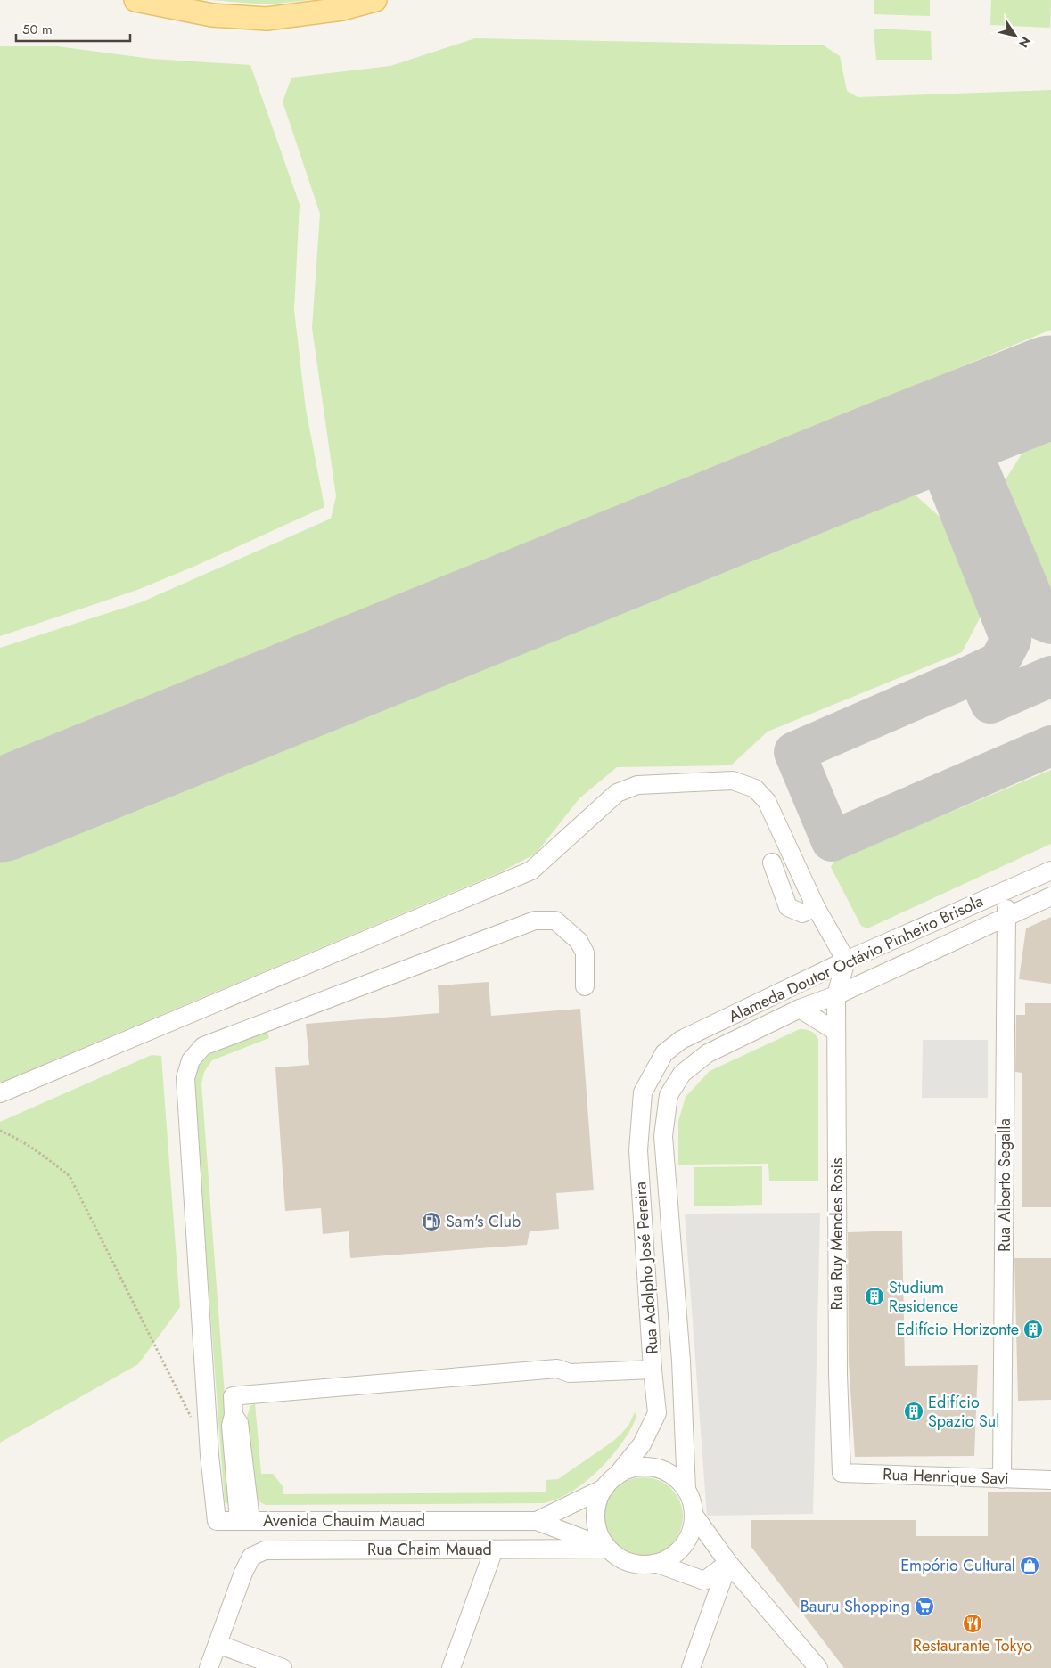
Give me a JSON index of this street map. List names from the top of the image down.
{
  "streets": {
    "street": [
      "Alameda Doutor Octávio Pinheiro Brisola",
      "Rua Alberto Segalla",
      "Rua Ruy Mendes Rosis",
      "Rua Adolpho José Pereira",
      "Rua Henrique Savi",
      "Avenida Chauim Mauad",
      "Rua Chaim Mauad"
    ]
  },
  "crossings": [
    ["Alameda Doutor Octávio Pinheiro Brisola", "Rua Alberto Segalla"],
    ["Alameda Doutor Octávio Pinheiro Brisola", "Rua Ruy Mendes Rosis"],
    ["Alameda Doutor Octávio Pinheiro Brisola", "Rua Adolpho José Pereira"],
    ["Rua Alberto Segalla", "Rua Henrique Savi"],
    ["Rua Ruy Mendes Rosis", "Rua Henrique Savi"],
    ["Rua Adolpho José Pereira", "Avenida Chauim Mauad"],
    ["Rua Adolpho José Pereira", "Rua Chaim Mauad"],
    ["Avenida Chauim Mauad", "Rua Chaim Mauad"]
  ],
  "places": {
    "fuel station": ["Sam's Club"],
    "building": ["Studium Residence", "Edifício Horizonte", "Edifício Spazio Sul"],
    "shop": ["Empório Cultural"],
    "supermarket": ["Bauru Shopping"],
    "restaurant": ["Restaurante Tokyo"]
  },
  "scale_bar": "50 m",
  "north": "bottom right"
}
